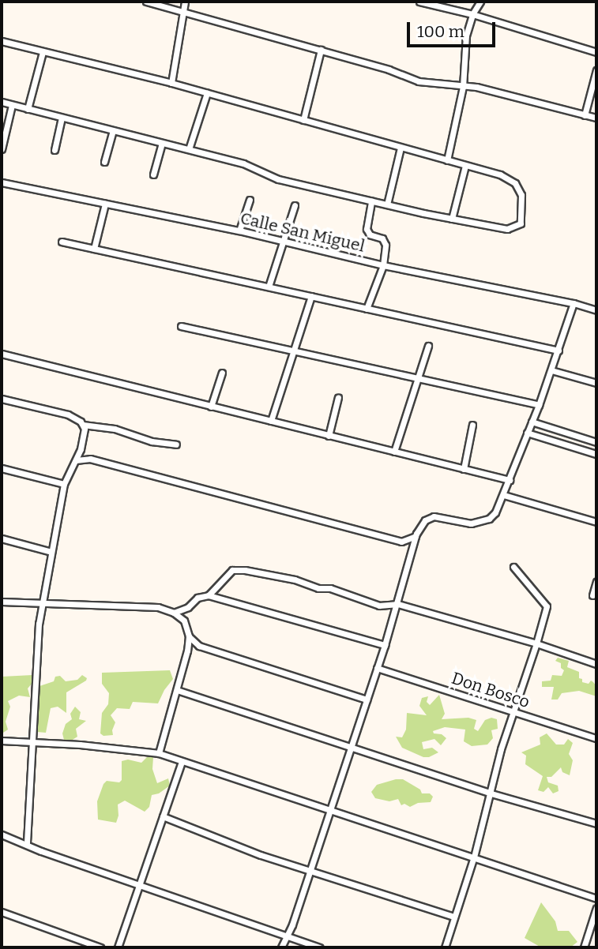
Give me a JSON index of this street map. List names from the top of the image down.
{
  "streets": {
    "street": ["Calle San Miguel", "Don Bosco"]
  },
  "scale_bar": "100 m"
}
